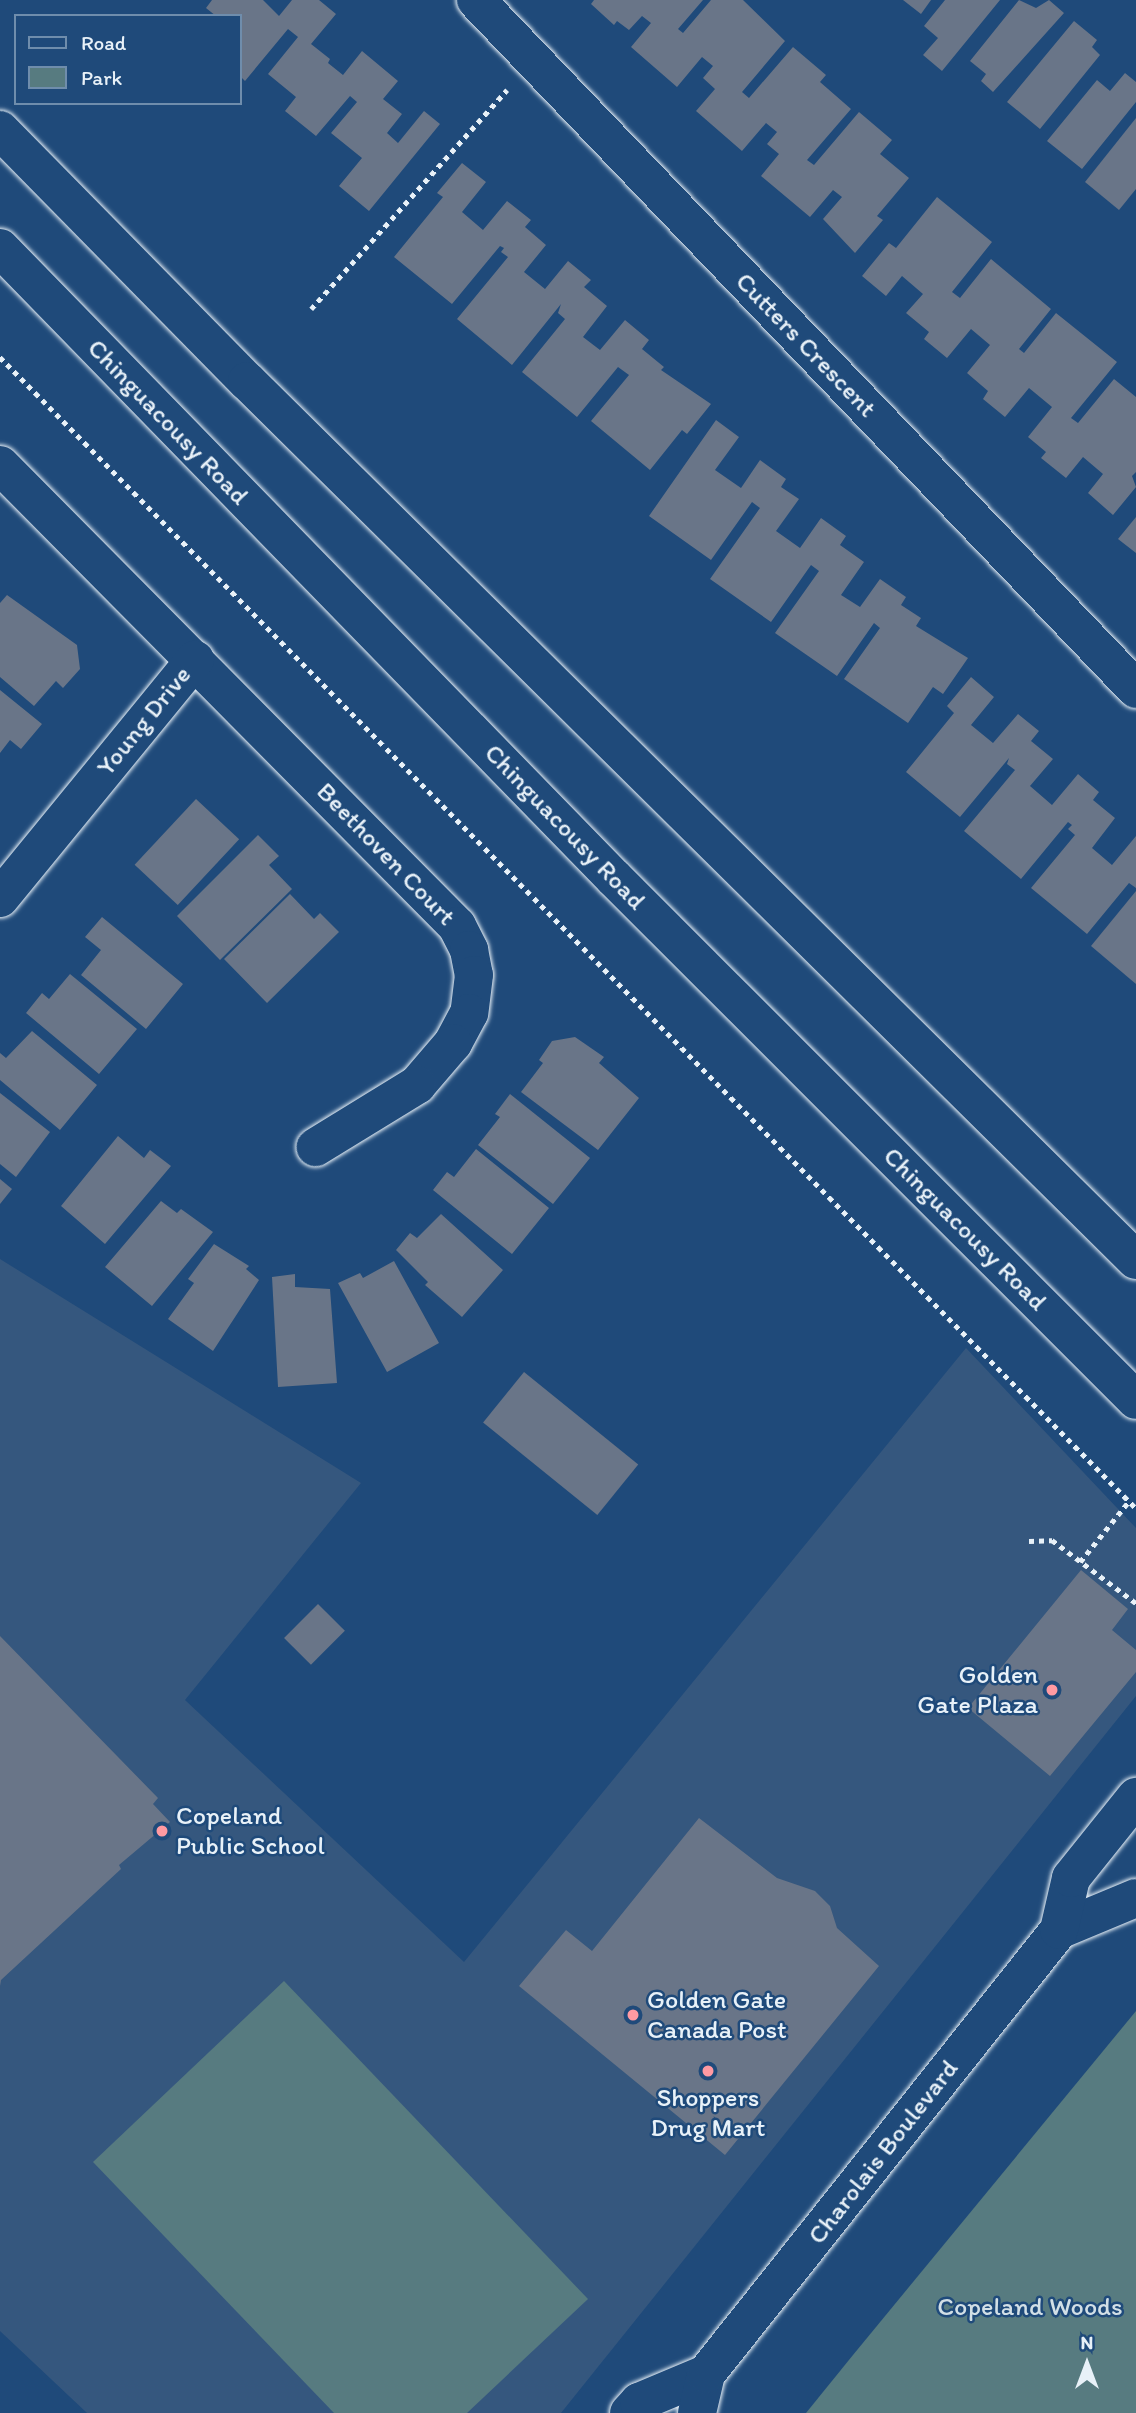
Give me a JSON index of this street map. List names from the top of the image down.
{
  "streets": {
    "main road": [
      "Cutters Crescent",
      "Chinguacousy Road",
      "Young Drive",
      "Beethoven Court",
      "Charolais Boulevard"
    ]
  },
  "crossings": [
    ["Young Drive", "Beethoven Court"]
  ],
  "parks": ["Copeland Woods"],
  "places": [
    "Golden Gate Plaza",
    "Copeland Public School",
    "Golden Gate Canada Post",
    "Shoppers Drug Mart"
  ],
  "legend": ["Road", "Park"],
  "north": "top"
}
